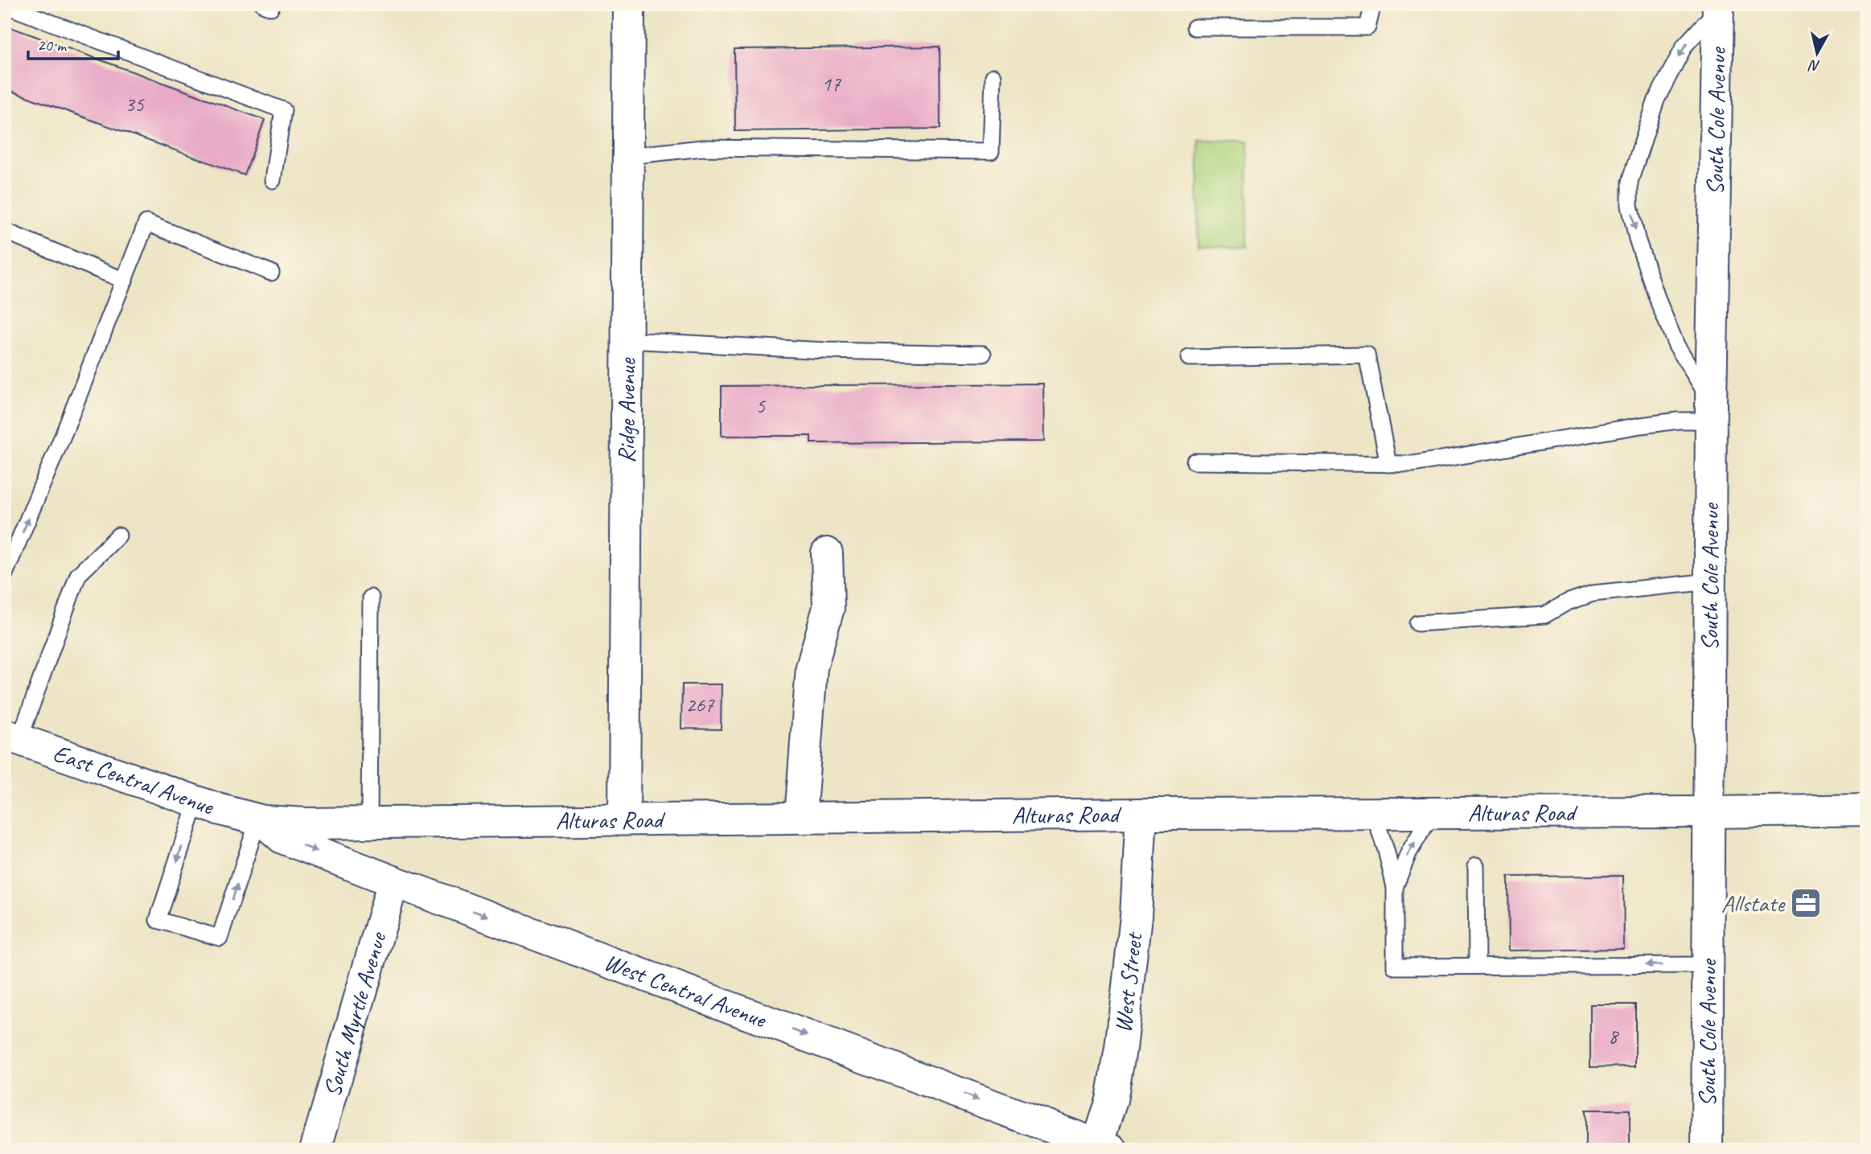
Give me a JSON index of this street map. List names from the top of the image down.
{
  "streets": {
    "street": [
      "South Cole Avenue",
      "Ridge Avenue",
      "East Central Avenue",
      "Alturas Road",
      "West Street",
      "West Central Avenue",
      "South Myrtle Avenue"
    ]
  },
  "crossings": [
    ["South Cole Avenue", "Alturas Road"],
    ["Ridge Avenue", "Alturas Road"],
    ["East Central Avenue", "Alturas Road"],
    ["East Central Avenue", "West Central Avenue"],
    ["Alturas Road", "West Street"],
    ["Alturas Road", "West Central Avenue"],
    ["West Street", "West Central Avenue"],
    ["West Central Avenue", "South Myrtle Avenue"]
  ],
  "one_way": ["West Central Avenue"],
  "places": {
    "office": ["Allstate"]
  },
  "house_numbers": [
    "17",
    "35",
    "5",
    "267",
    "8"
  ],
  "scale_bar": "20 m",
  "north": "bottom"
}
